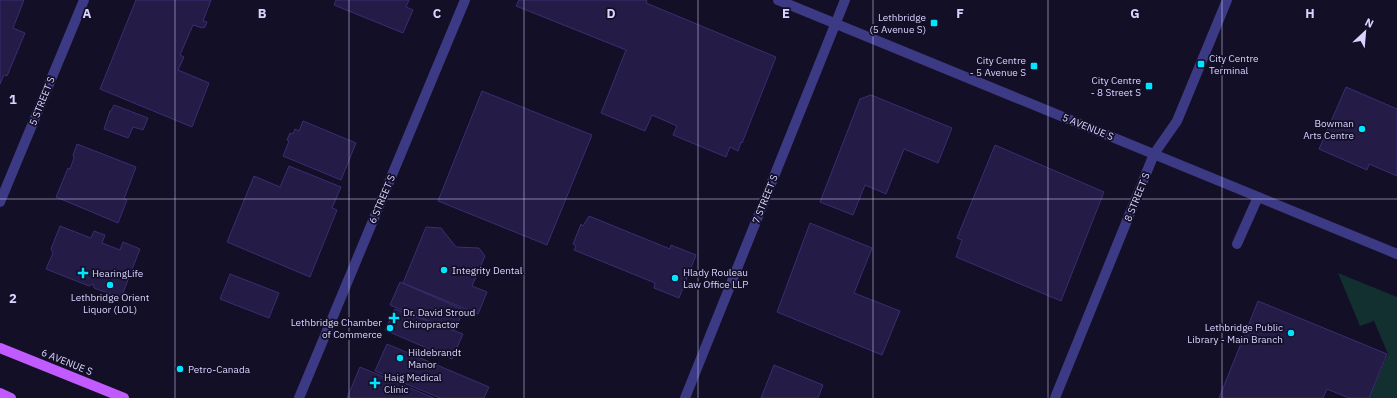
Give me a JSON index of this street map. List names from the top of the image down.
{
  "streets": {
    "main road": ["6 AVENUE S"],
    "street": [
      "5 STREET S",
      "5 AVENUE S",
      "8 STREET S",
      "6 STREET S",
      "7 STREET S"
    ]
  },
  "crossings": [
    ["5 AVENUE S", "8 STREET S"],
    ["5 AVENUE S", "7 STREET S"]
  ],
  "places": {
    "transit": [
      "Lethbridge (5 Avenue S)",
      "City Centre Terminal",
      "City Centre - 5 Avenue S",
      "City Centre - 8 Street S"
    ],
    "other": [
      "Bowman Arts Centre",
      "Integrity Dental",
      "Hlady Rouleau Law Office LLP",
      "Lethbridge Orient Liquor (LOL)",
      "Lethbridge Chamber of Commerce",
      "Lethbridge Public Library - Main Branch",
      "Hildebrandt Manor",
      "Petro-Canada"
    ],
    "health": ["HearingLife", "Dr. David Stroud Chiropractor", "Haig Medical Clinic"]
  },
  "north": "top right",
  "grid": {
    "columns": [
      "A",
      "B",
      "C",
      "D",
      "E",
      "F",
      "G",
      "H"
    ],
    "rows": ["1", "2"]
  }
}
